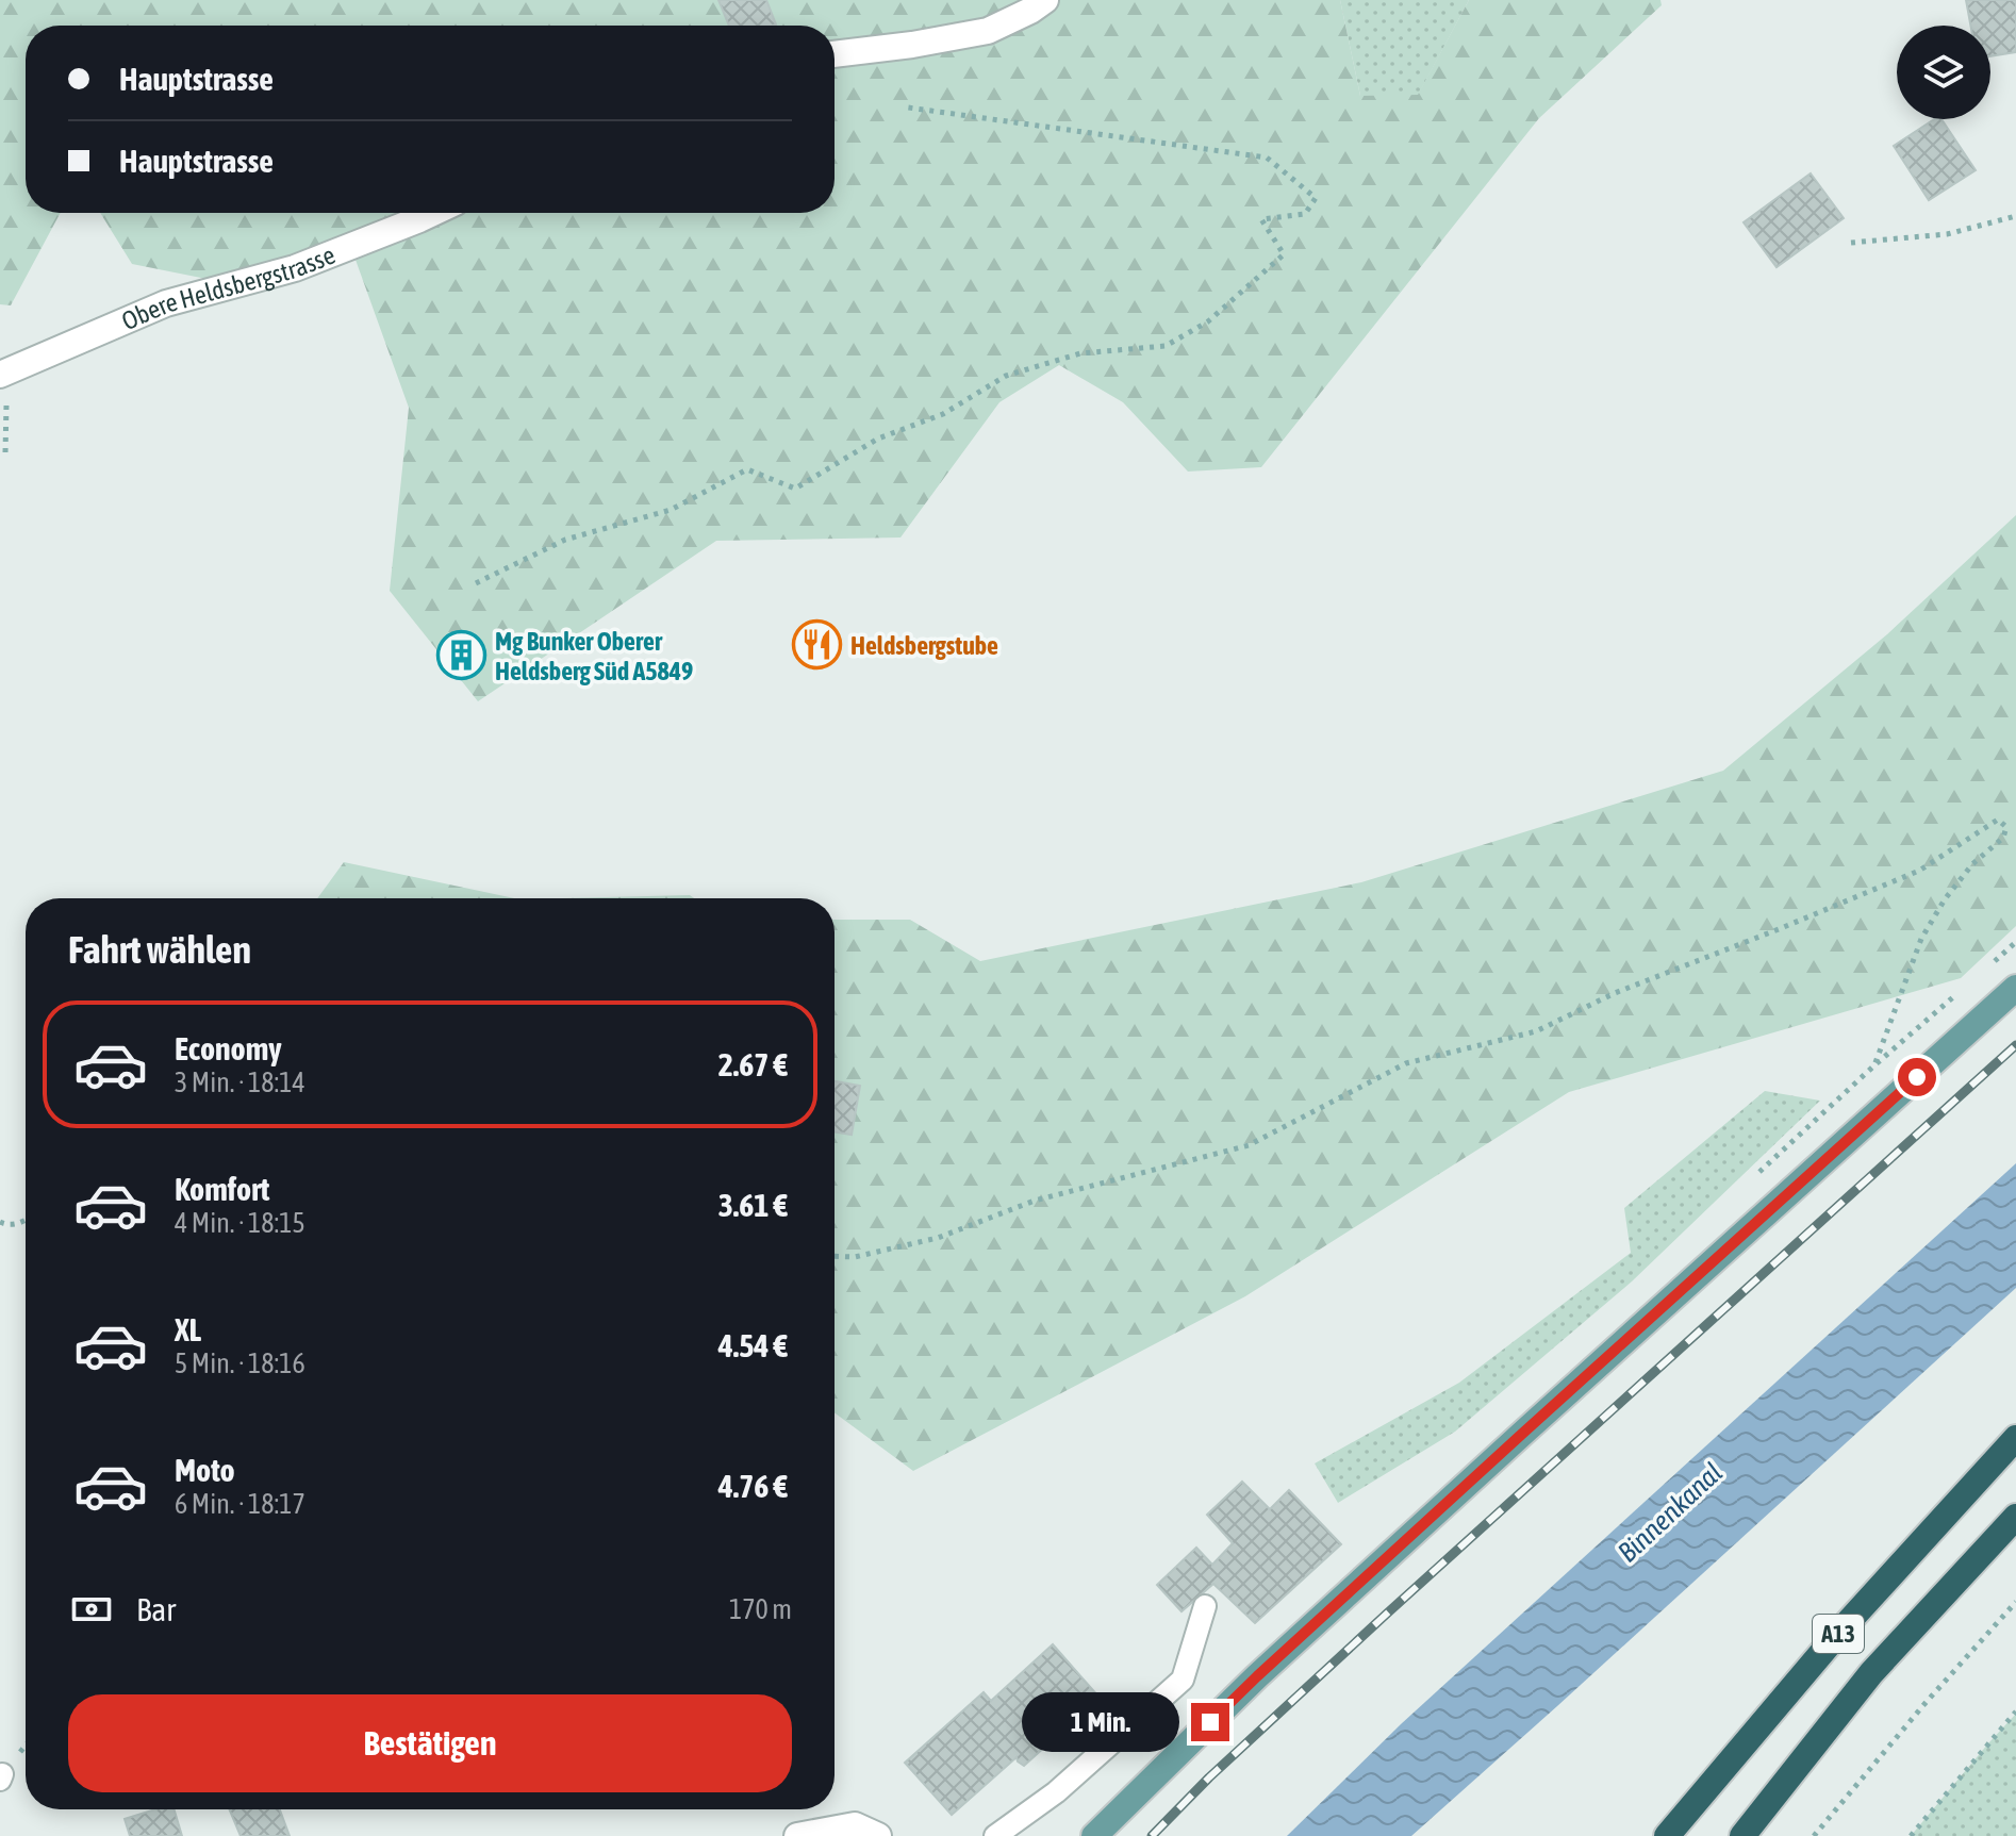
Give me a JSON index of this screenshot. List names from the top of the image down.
{
  "streets": {
    "highway": ["A13"],
    "street": ["Obere Heldsbergstrasse"]
  },
  "water": ["Binnenkanal"],
  "places": {
    "restaurant": ["Heldsbergstube"],
    "building": ["Mg Bunker Oberer Heldsberg Süd A5849"]
  },
  "page": {
    "banner": ["Hauptstrasse", "Hauptstrasse"],
    "heading": "Fahrt wählen",
    "list": [
      {
        "name": "Economy",
        "note": "3 Min. · 18:14",
        "value": "2.67 €"
      },
      {
        "name": "Komfort",
        "note": "4 Min. · 18:15",
        "value": "3.61 €"
      },
      {
        "name": "XL",
        "note": "5 Min. · 18:16",
        "value": "4.54 €"
      },
      {
        "name": "Moto",
        "note": "6 Min. · 18:17",
        "value": "4.76 €"
      }
    ],
    "pay": ["Bar", "170 m"],
    "buttons": "Bestätigen",
    "bubble": "1 Min."
  }
}
